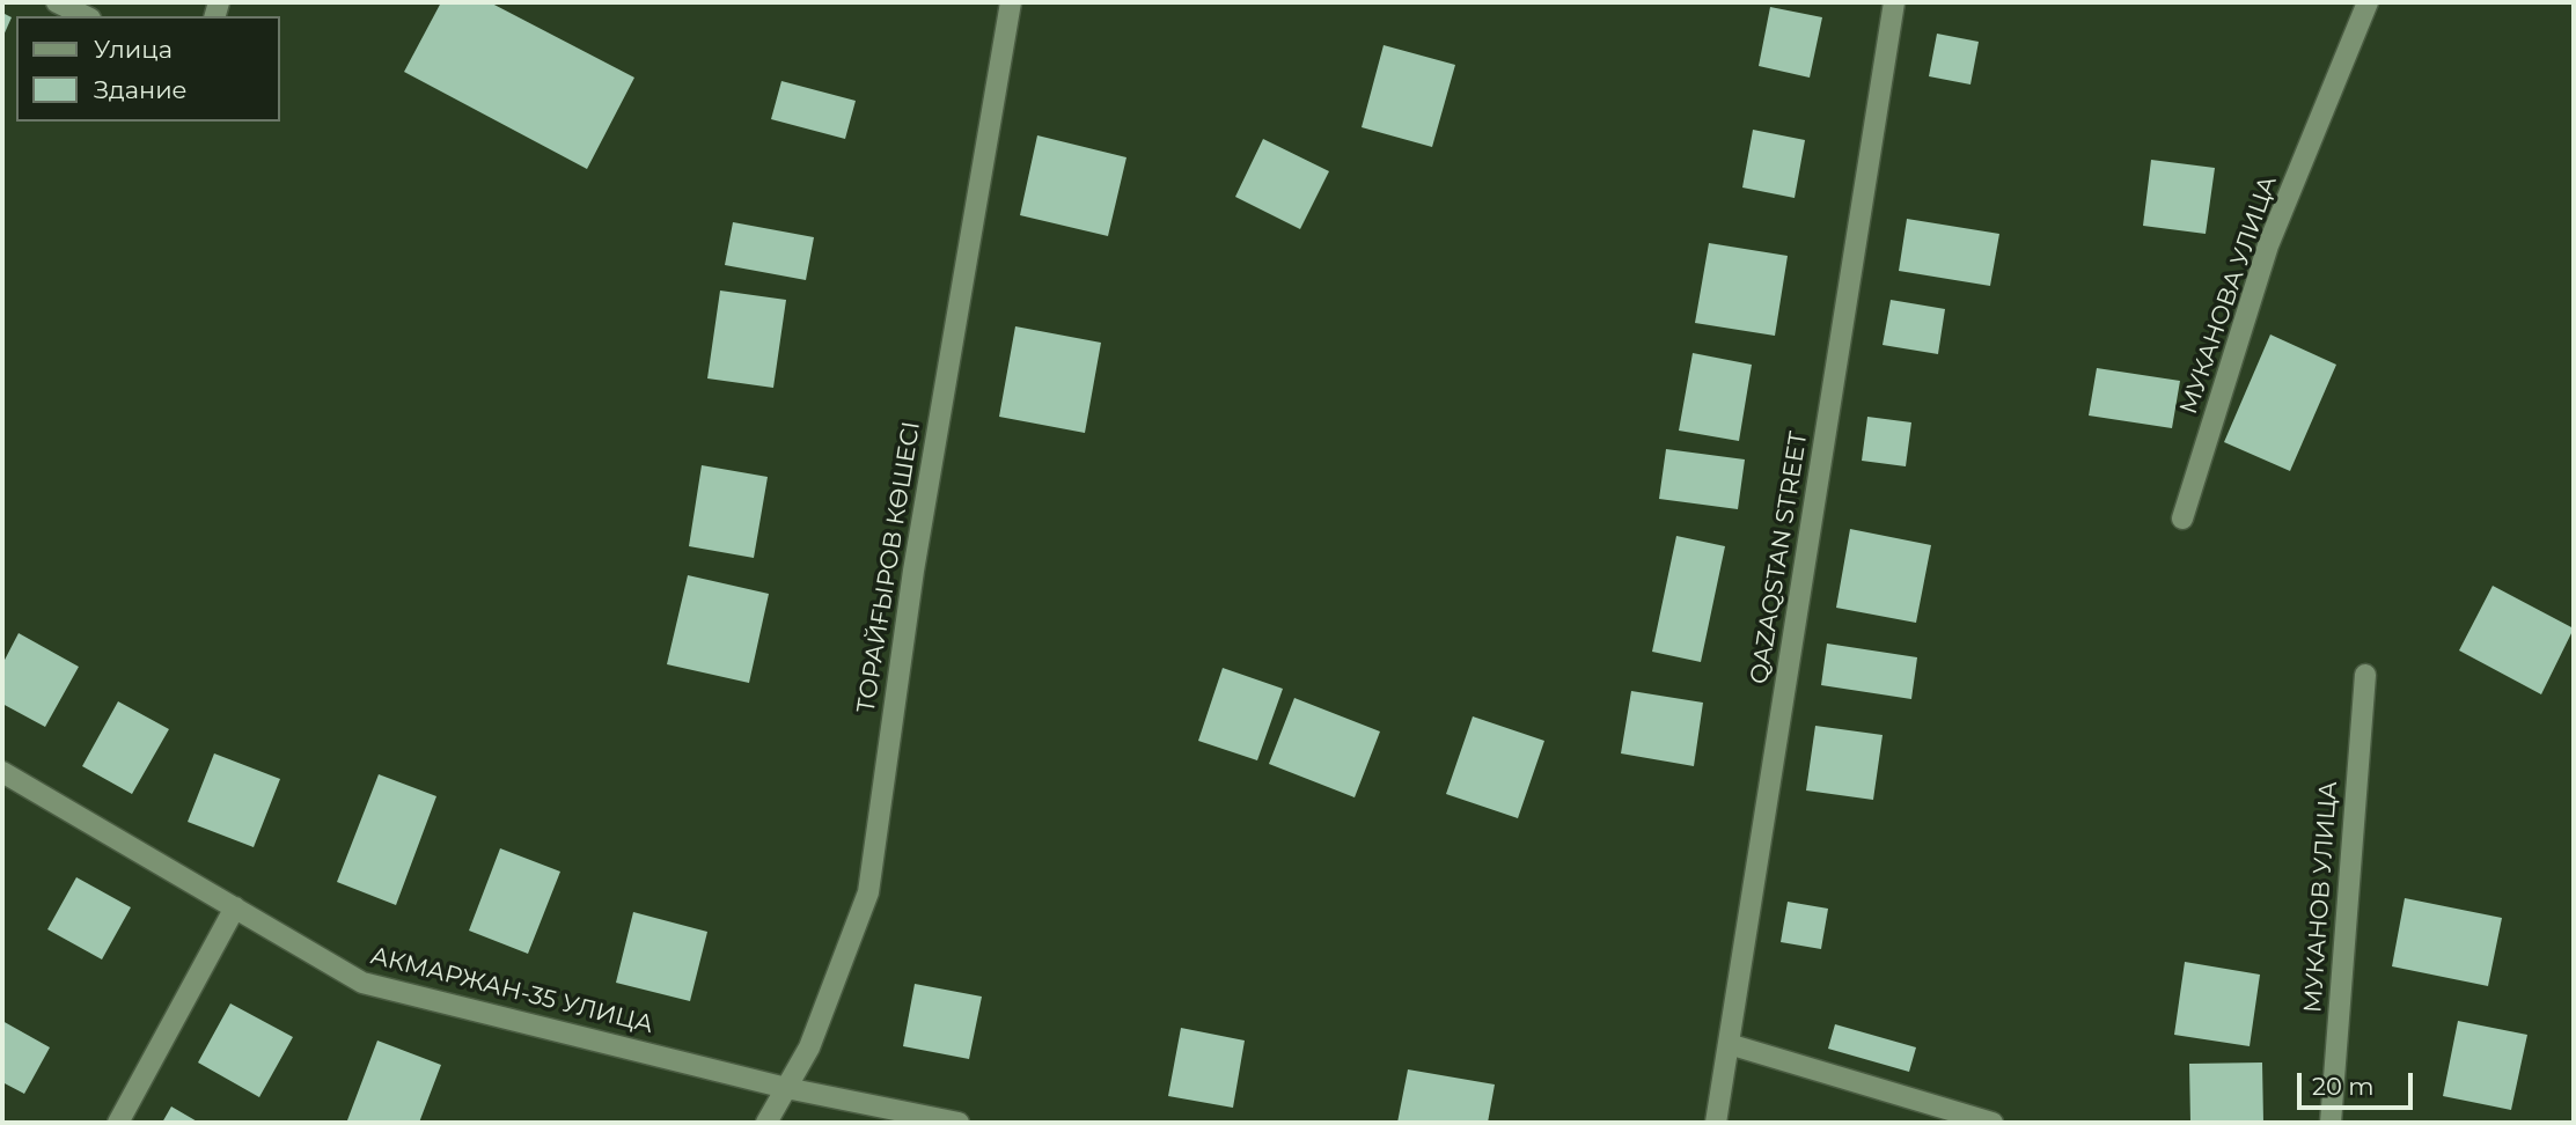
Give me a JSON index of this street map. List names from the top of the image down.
{
  "streets": {
    "street": [
      "МУКАНОВА УЛИЦА",
      "QAZAQSTAN STREET",
      "ТОРАЙҒЫРОВ КӨШЕСІ",
      "МУКАНОВ УЛИЦА",
      "АКМАРЖАН-35 УЛИЦА"
    ]
  },
  "crossings": [
    ["ТОРАЙҒЫРОВ КӨШЕСІ", "АКМАРЖАН-35 УЛИЦА"]
  ],
  "legend": ["Улица", "Здание"],
  "scale_bar": "20 m"
}
